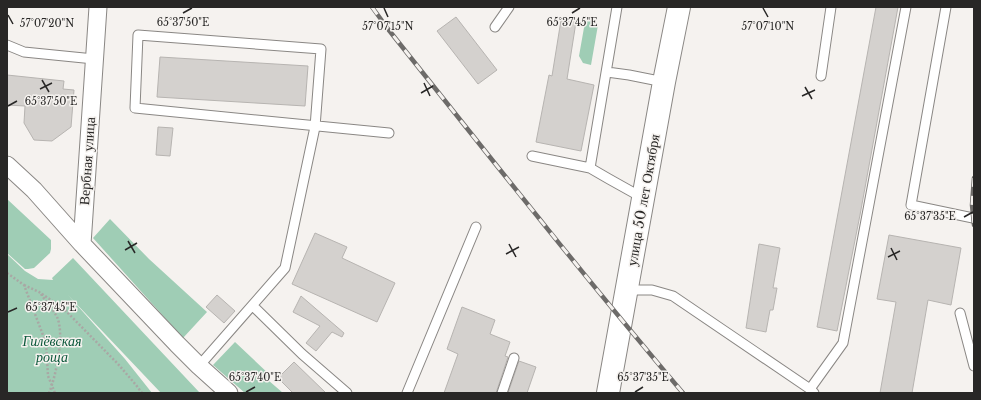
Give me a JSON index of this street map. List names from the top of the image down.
{
  "streets": {
    "main road": ["улица 50 лет Октября"],
    "street": ["Вербная улица"]
  },
  "parks": ["Гилёвская роща"],
  "coordinates": [
    "65°37'50\"E",
    "65°37'45\"E",
    "57°07'20\"N",
    "57°07'15\"N",
    "57°07'10\"N",
    "65°37'35\"E",
    "65°37'40\"E"
  ]
}
